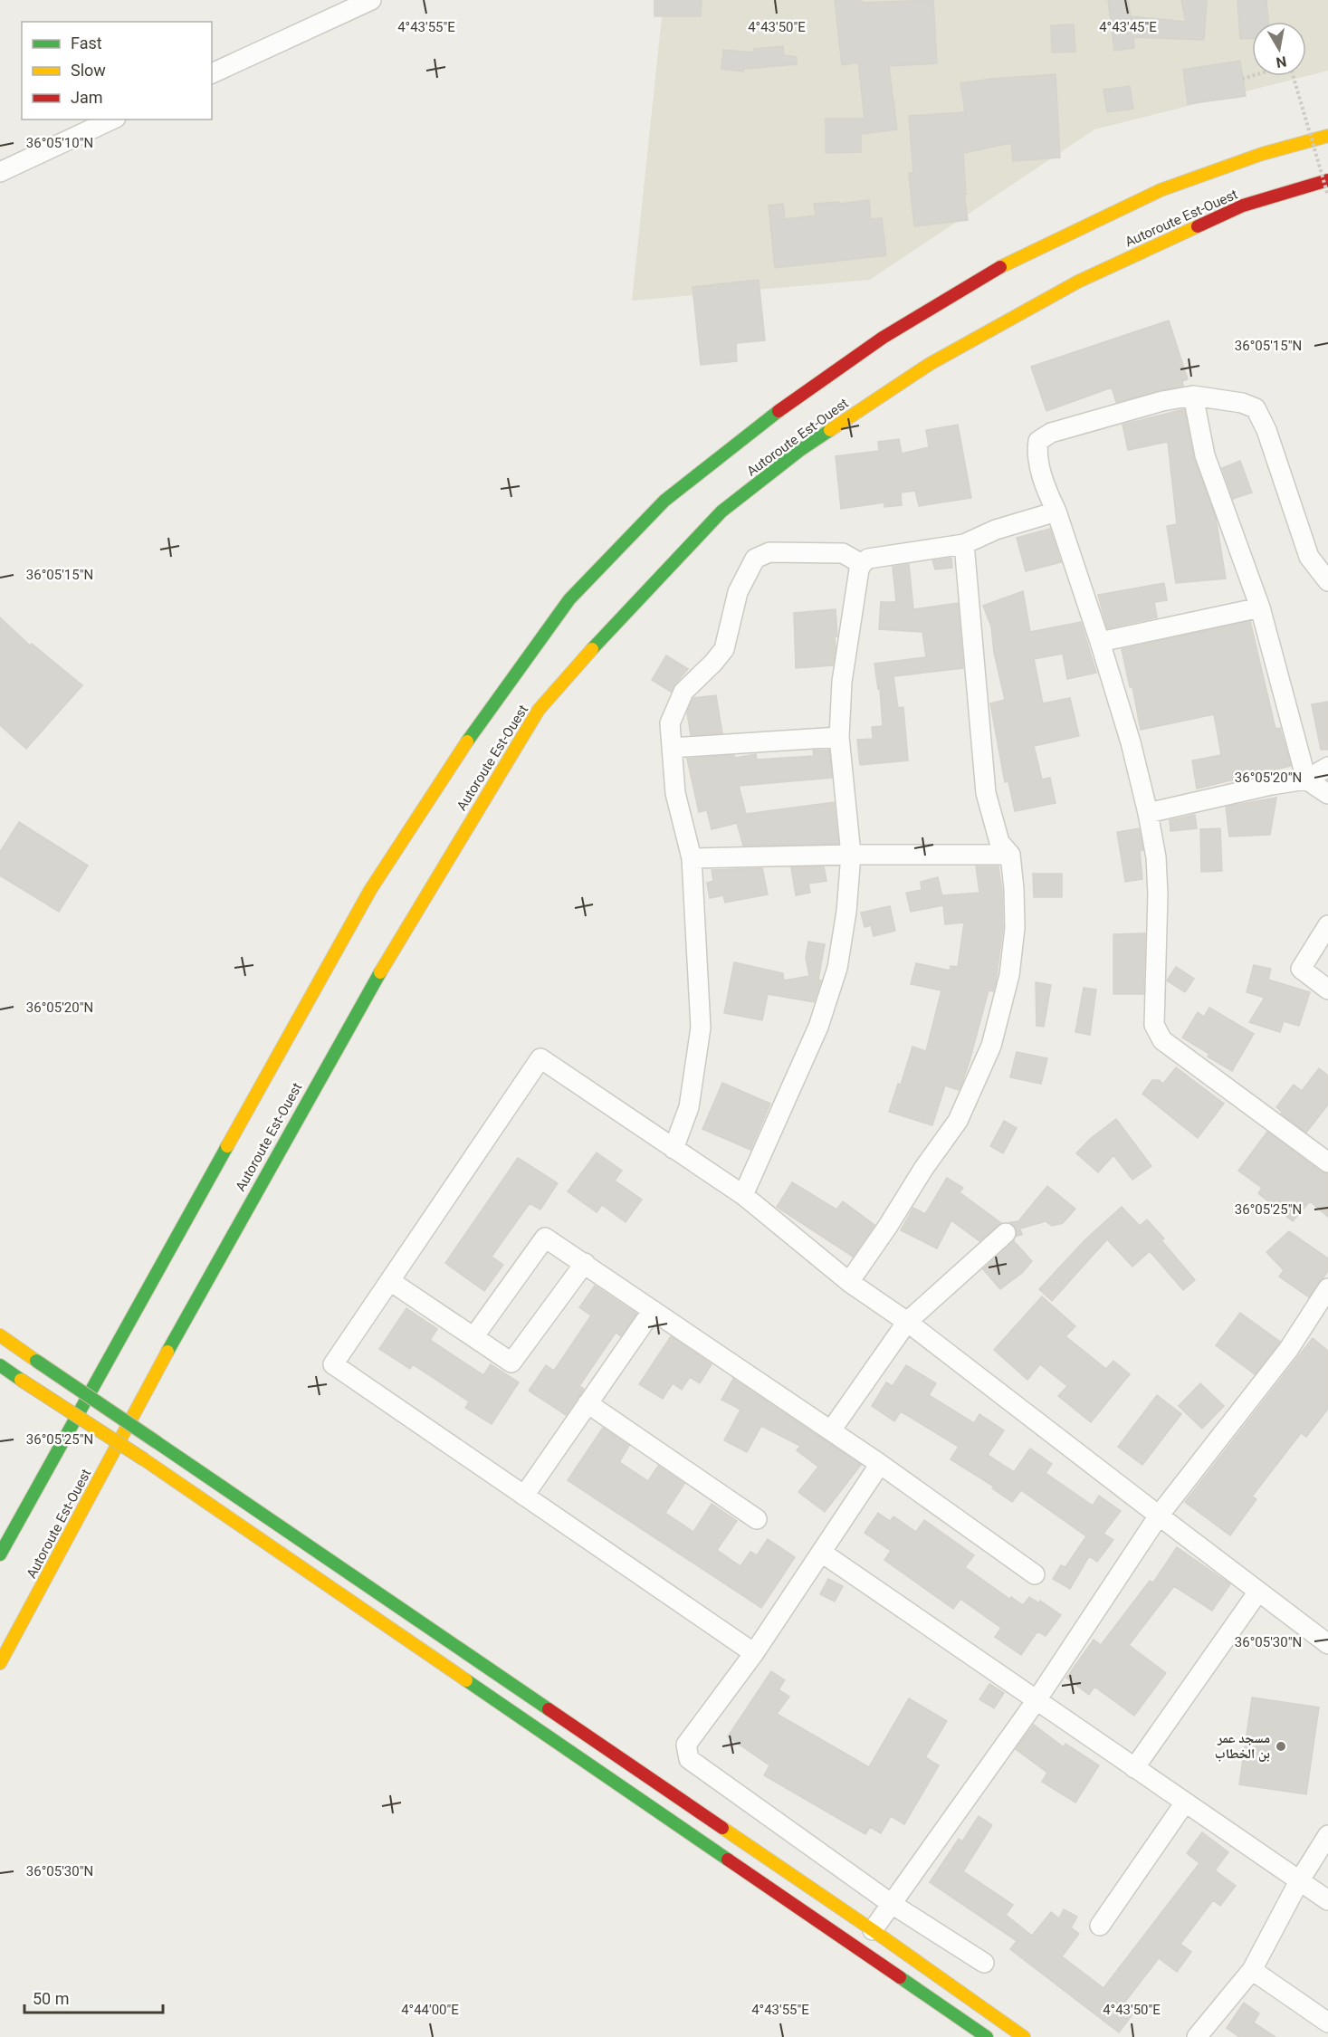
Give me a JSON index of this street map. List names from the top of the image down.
{
  "streets": {
    "main road": ["Autoroute Est-Ouest"]
  },
  "places": ["مسجد عمر بن الخطاب"],
  "legend": ["Fast", "Slow", "Jam"],
  "scale_bar": "50 m",
  "north": "bottom",
  "coordinates": [
    "4°43'55\"E",
    "4°43'50\"E",
    "4°43'45\"E",
    "36°05'10\"N",
    "36°05'15\"N",
    "36°05'20\"N",
    "36°05'25\"N",
    "36°05'30\"N",
    "4°44'00\"E"
  ]
}
